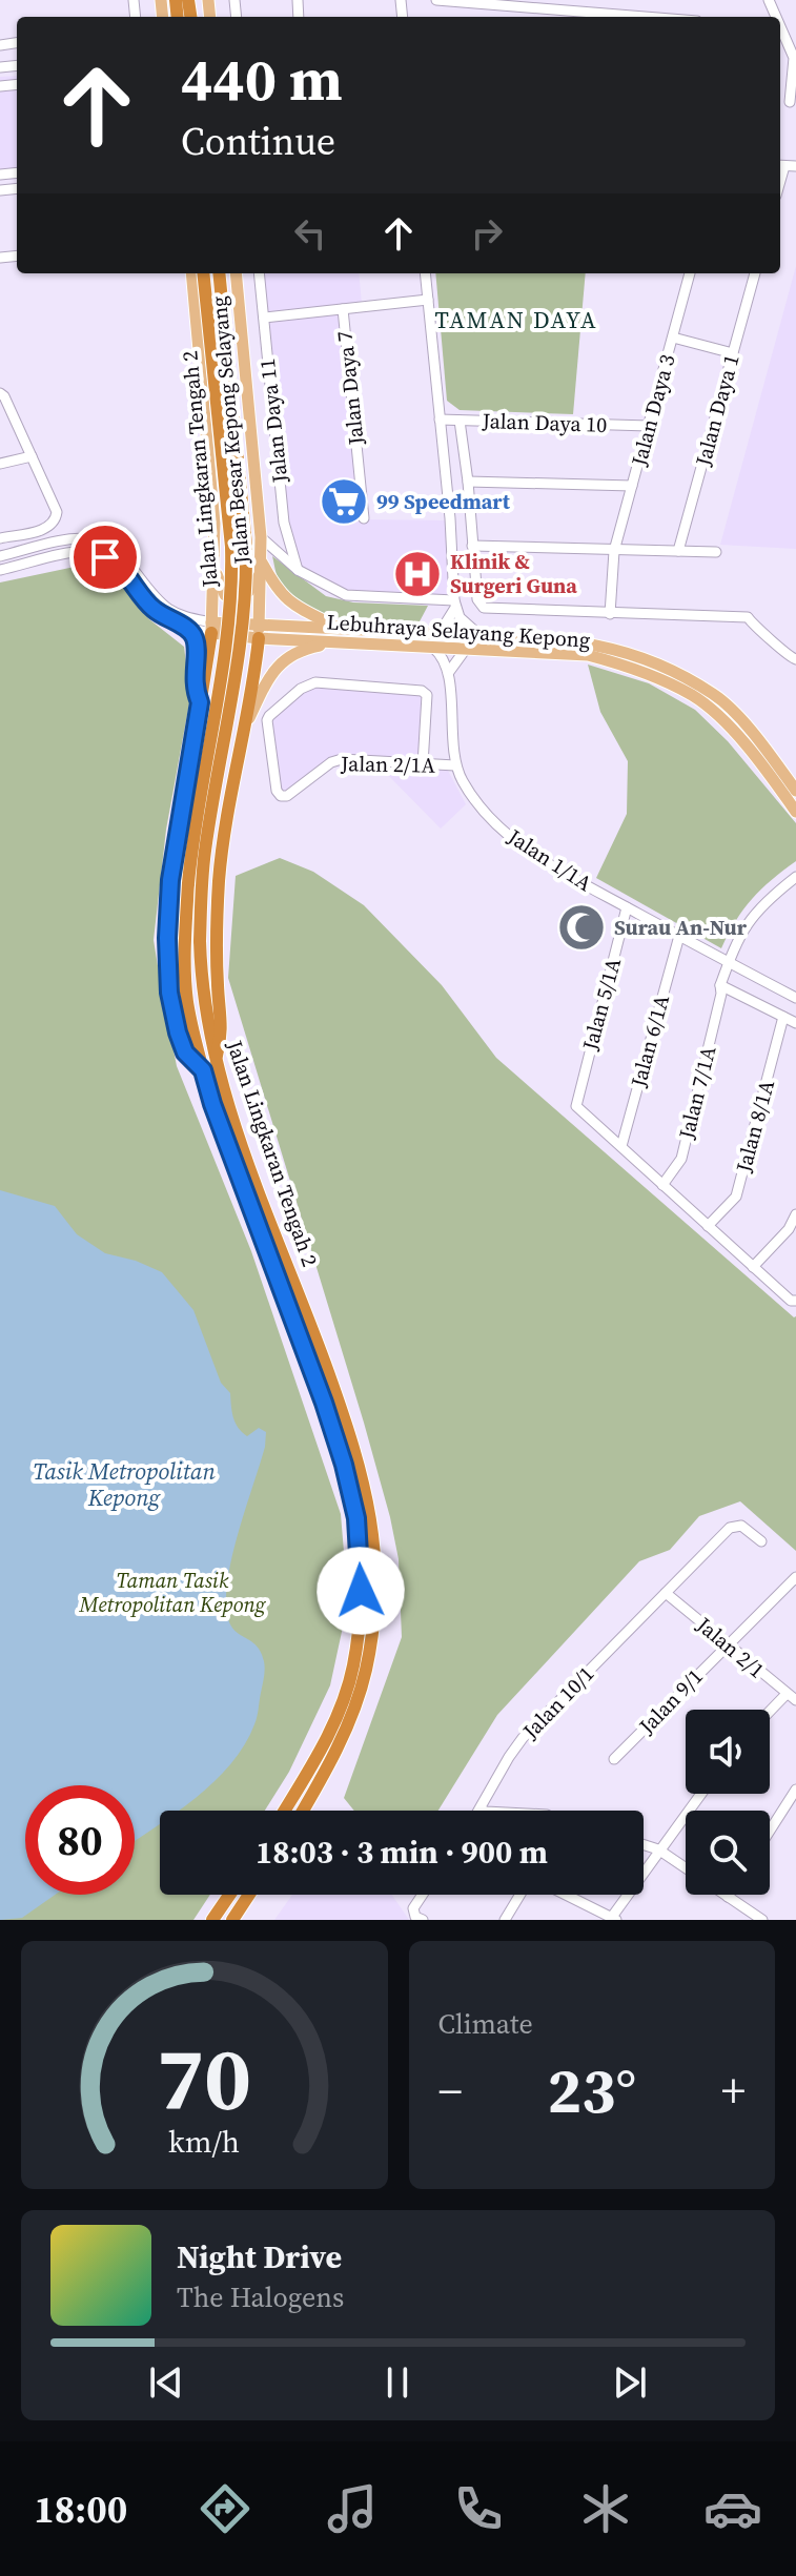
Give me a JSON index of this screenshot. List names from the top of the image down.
{
  "streets": {
    "highway": ["Jalan Lingkaran Tengah 2"],
    "main road": ["Jalan Besar Kepong Selayang", "Lebuhraya Selayang Kepong"],
    "street": [
      "Jalan Daya 7",
      "Jalan Daya 3",
      "Jalan Daya 1",
      "Jalan Daya 11",
      "Jalan Daya 10",
      "Jalan 2/1A",
      "Jalan 1/1A",
      "Jalan 5/1A",
      "Jalan 6/1A",
      "Jalan 7/1A",
      "Jalan 8/1A",
      "Jalan 2/1",
      "Jalan 9/1",
      "Jalan 10/1"
    ]
  },
  "crossings": [
    ["Jalan Daya 3", "Jalan Daya 10"],
    ["Jalan Besar Kepong Selayang", "Lebuhraya Selayang Kepong"],
    ["Jalan 2/1A", "Jalan 1/1A"],
    ["Jalan 1/1A", "Jalan 5/1A"],
    ["Jalan 1/1A", "Jalan 6/1A"],
    ["Jalan 1/1A", "Jalan 7/1A"],
    ["Jalan 5/1A", "Jalan 6/1A"],
    ["Jalan 2/1", "Jalan 9/1"],
    ["Jalan 2/1", "Jalan 10/1"]
  ],
  "districts": ["TAMAN DAYA"],
  "water": ["Tasik Metropolitan Kepong"],
  "parks": ["Taman Tasik Metropolitan Kepong"],
  "places": {
    "supermarket": ["99 Speedmart"],
    "hospital": ["Klinik & Surgeri Guna"],
    "mosque": ["Surau An-Nur"]
  },
  "page": {
    "turn": ["440 m", "Continue"],
    "limit": "80",
    "trip": "18:03 · 3 min · 900 m",
    "tile": "Climate",
    "heat": ["−", "23°", "+"],
    "song": ["Night Drive", "The Halogens"],
    "tabs": "18:00",
    "gauge": ["70", "km/h"]
  }
}
